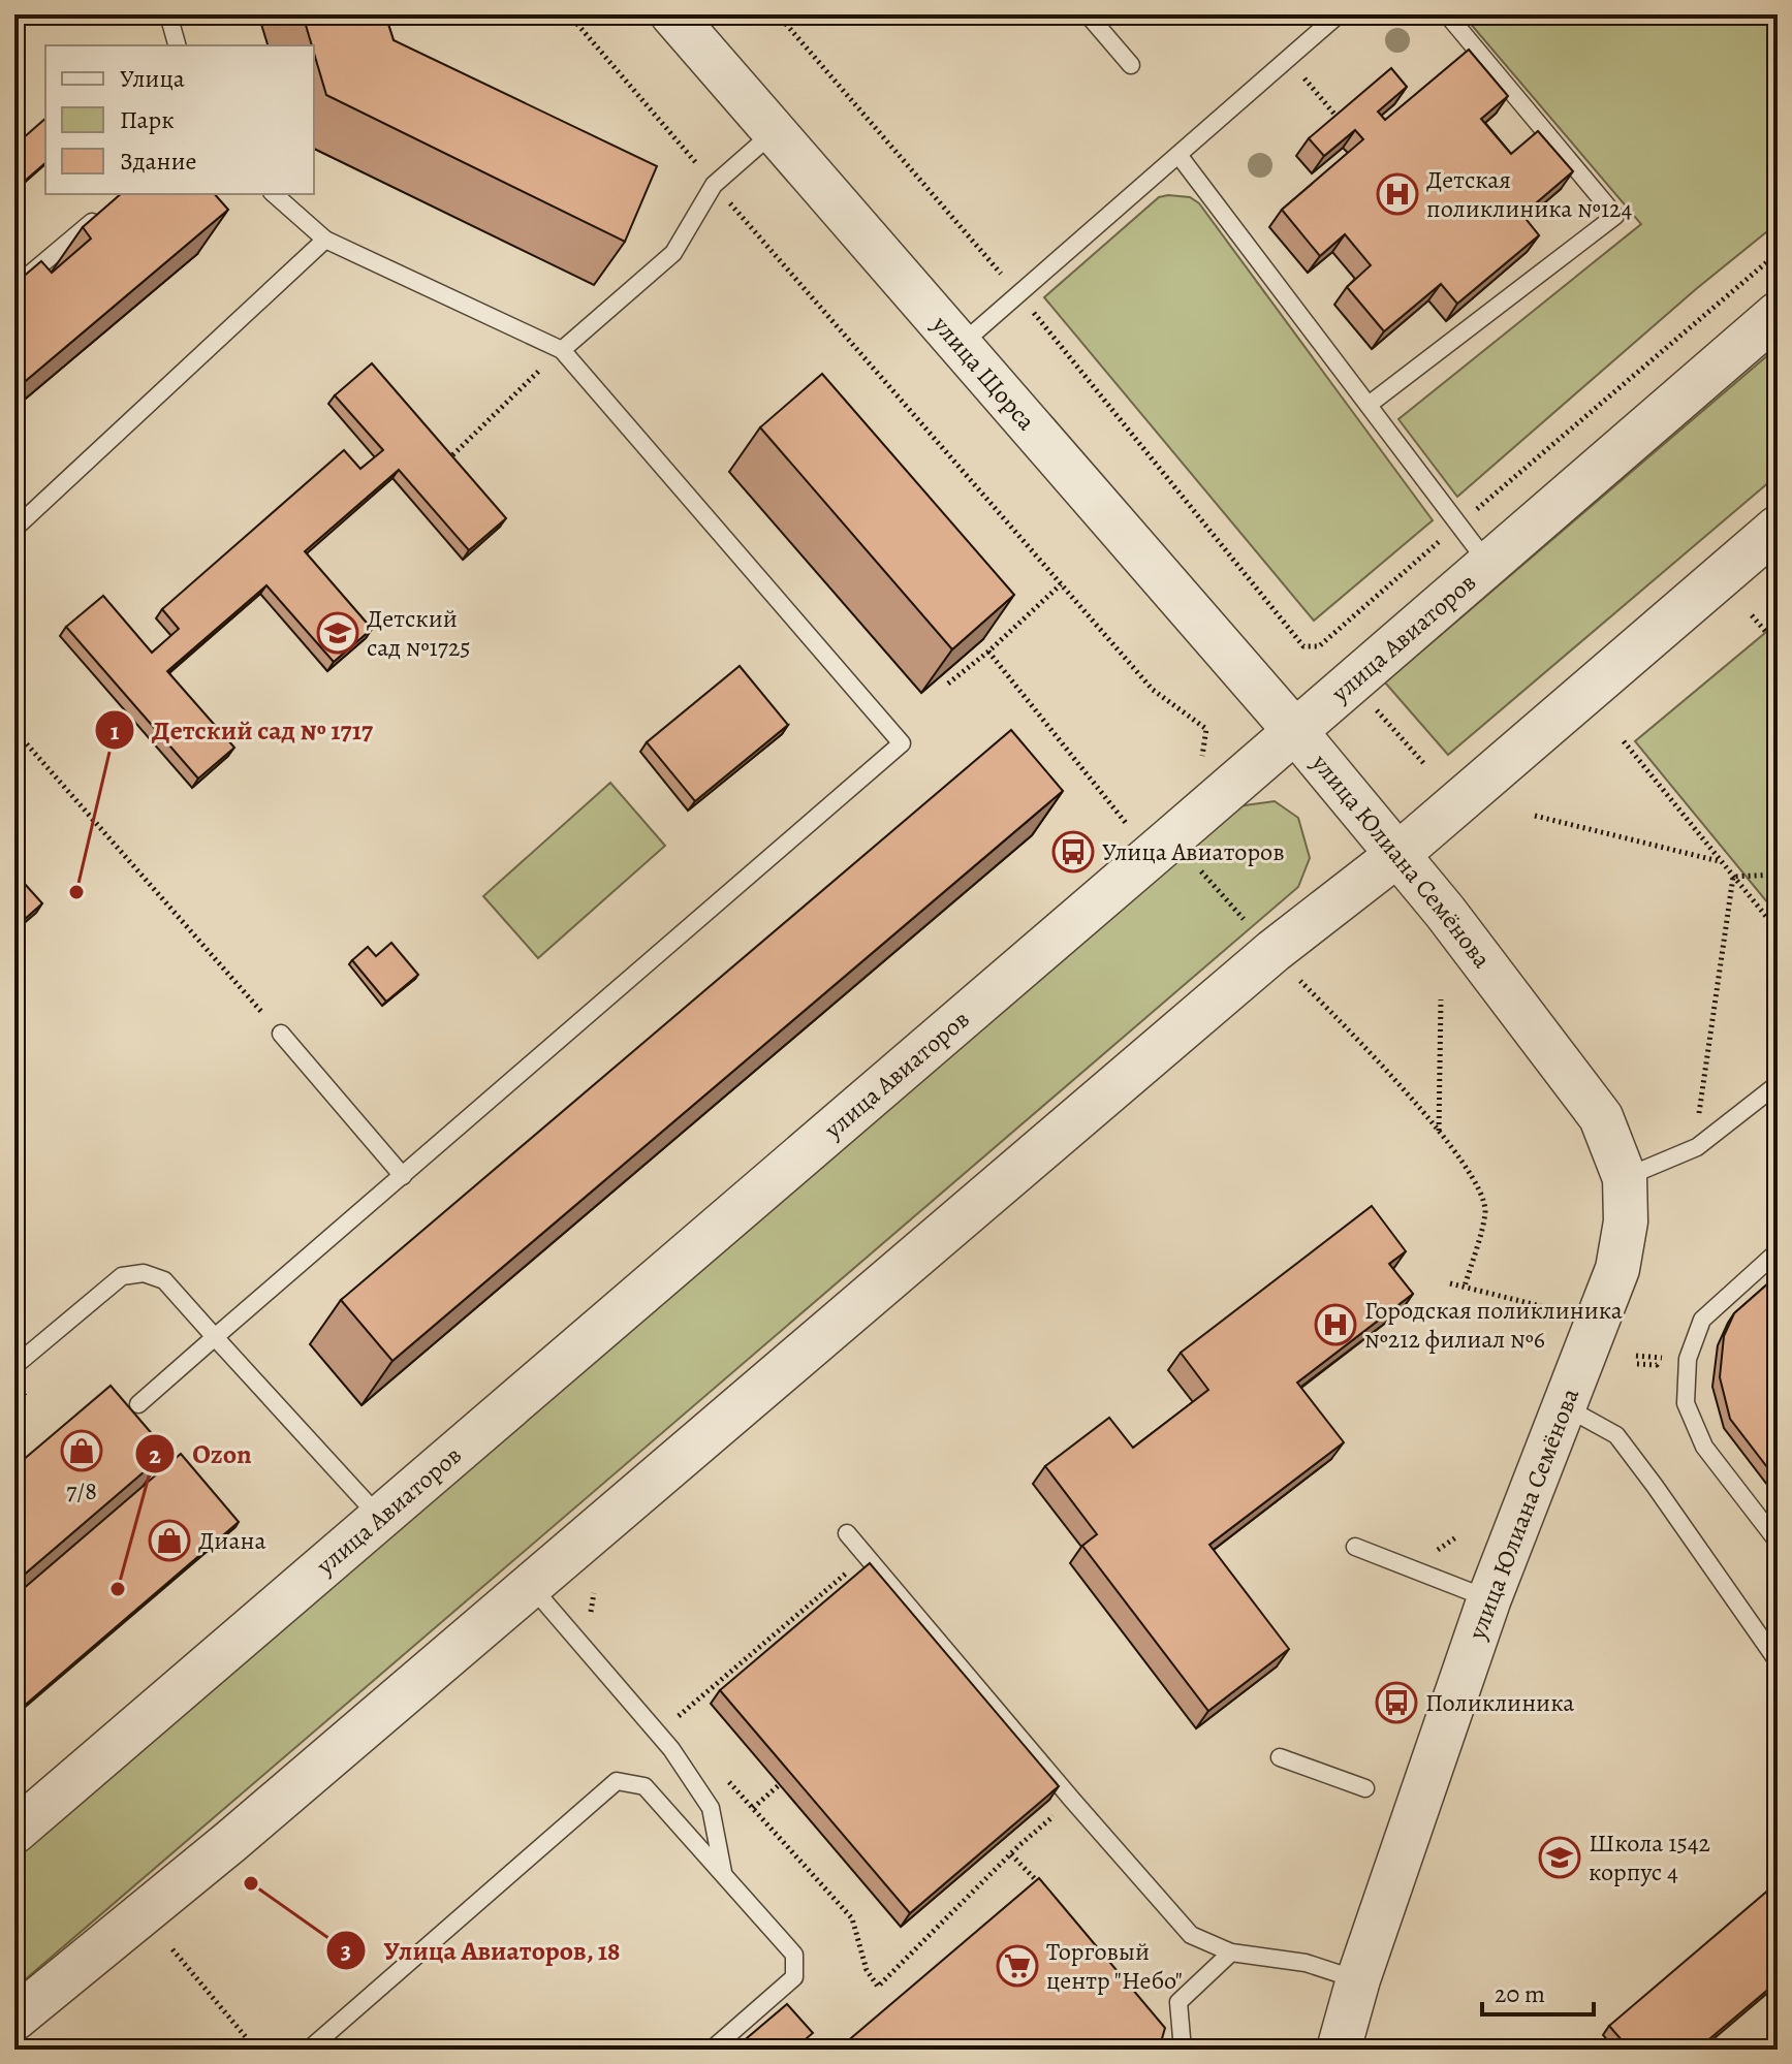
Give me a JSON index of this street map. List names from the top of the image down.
{
  "streets": {
    "street": ["улица Щорса", "улица Авиаторов", "улица Юлиана Семёнова"]
  },
  "crossings": [
    ["улица Щорса", "улица Авиаторов"],
    ["улица Щорса", "улица Юлиана Семёнова"],
    ["улица Авиаторов", "улица Юлиана Семёнова"]
  ],
  "places": {
    "hospital": ["Детская поликлиника №124", "Городская поликлиника №212 филиал №6"],
    "school or university": ["Детский сад №1725", "Школа 1542 корпус 4"],
    "bus stop": ["Улица Авиаторов", "Поликлиника"],
    "other": ["Детский сад № 1717", "Ozon", "Улица Авиаторов, 18"],
    "shop": ["7/8", "Диана"],
    "supermarket": ["Торговый центр \"Небо\""]
  },
  "legend": ["Улица", "Парк", "Здание"],
  "scale_bar": "20 m"
}
